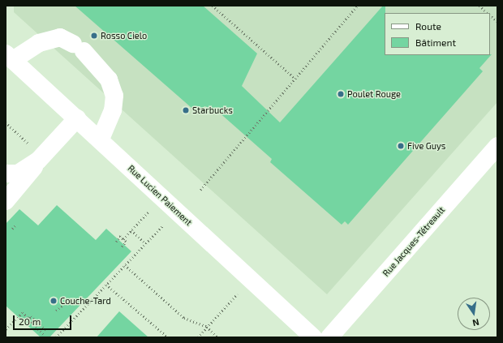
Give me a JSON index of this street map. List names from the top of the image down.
{
  "streets": {
    "street": ["Rue Lucien Paiement", "Rue Jacques-Tétreault"]
  },
  "places": [
    "Rosso Cielo",
    "Poulet Rouge",
    "Starbucks",
    "Five Guys",
    "Couche-Tard"
  ],
  "legend": ["Route", "Bâtiment"],
  "scale_bar": "20 m",
  "north": "bottom"
}
